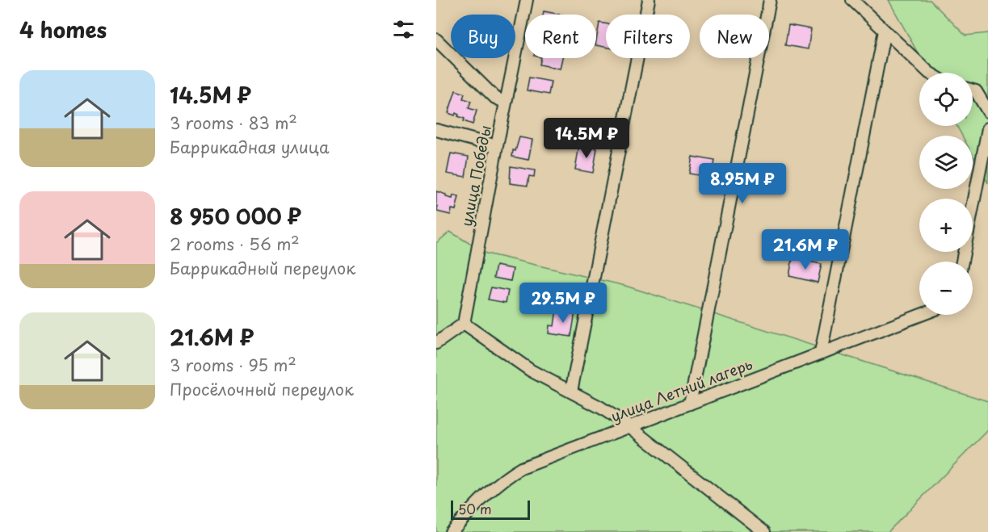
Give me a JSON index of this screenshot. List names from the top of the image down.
{
  "streets": {
    "street": ["улица Победы", "улица Летний лагерь"]
  },
  "scale_bar": "50 m",
  "page": {
    "heading": "4 homes",
    "chip": [
      "Buy",
      "Rent",
      "Filters",
      "New"
    ],
    "list": [
      {
        "name": "14.5M ₽",
        "note": "3 rooms · 83 m² · Баррикадная улица"
      },
      {
        "name": "8 950 000 ₽",
        "note": "2 rooms · 56 m² · Баррикадный переулок"
      },
      {
        "name": "21.6M ₽",
        "note": "3 rooms · 95 m² · Просёлочный переулок"
      }
    ],
    "map_buttons": ["+", "−"],
    "price": [
      "14.5M ₽",
      "8.95M ₽",
      "21.6M ₽",
      "29.5M ₽"
    ],
    "scale": "50 m"
  }
}
